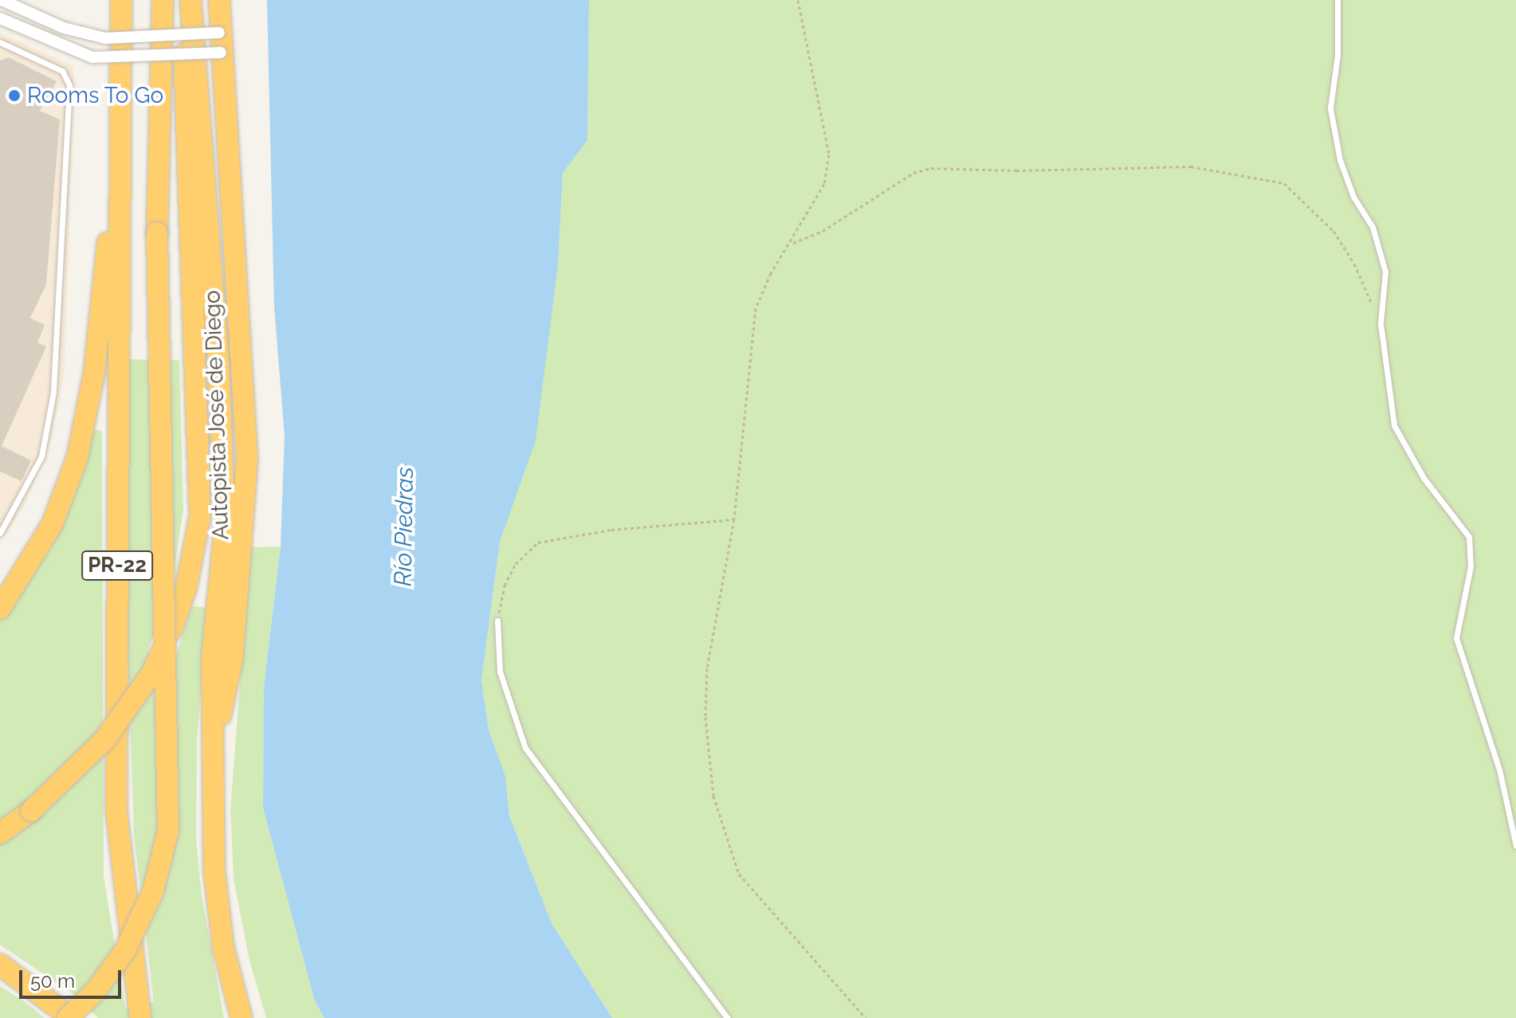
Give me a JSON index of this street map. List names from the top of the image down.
{
  "streets": {
    "highway": ["Autopista José de Diego", "PR-22"]
  },
  "water": ["Río Piedras"],
  "places": ["Rooms To Go"],
  "scale_bar": "50 m"
}
